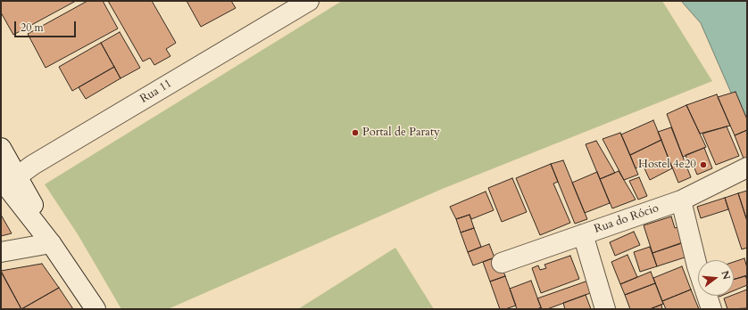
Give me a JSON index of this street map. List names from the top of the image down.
{
  "streets": {
    "street": ["Rua 11", "Rua do Rócio"]
  },
  "places": ["Portal de Paraty", "Hostel 4e20"],
  "scale_bar": "20 m",
  "north": "right"
}
